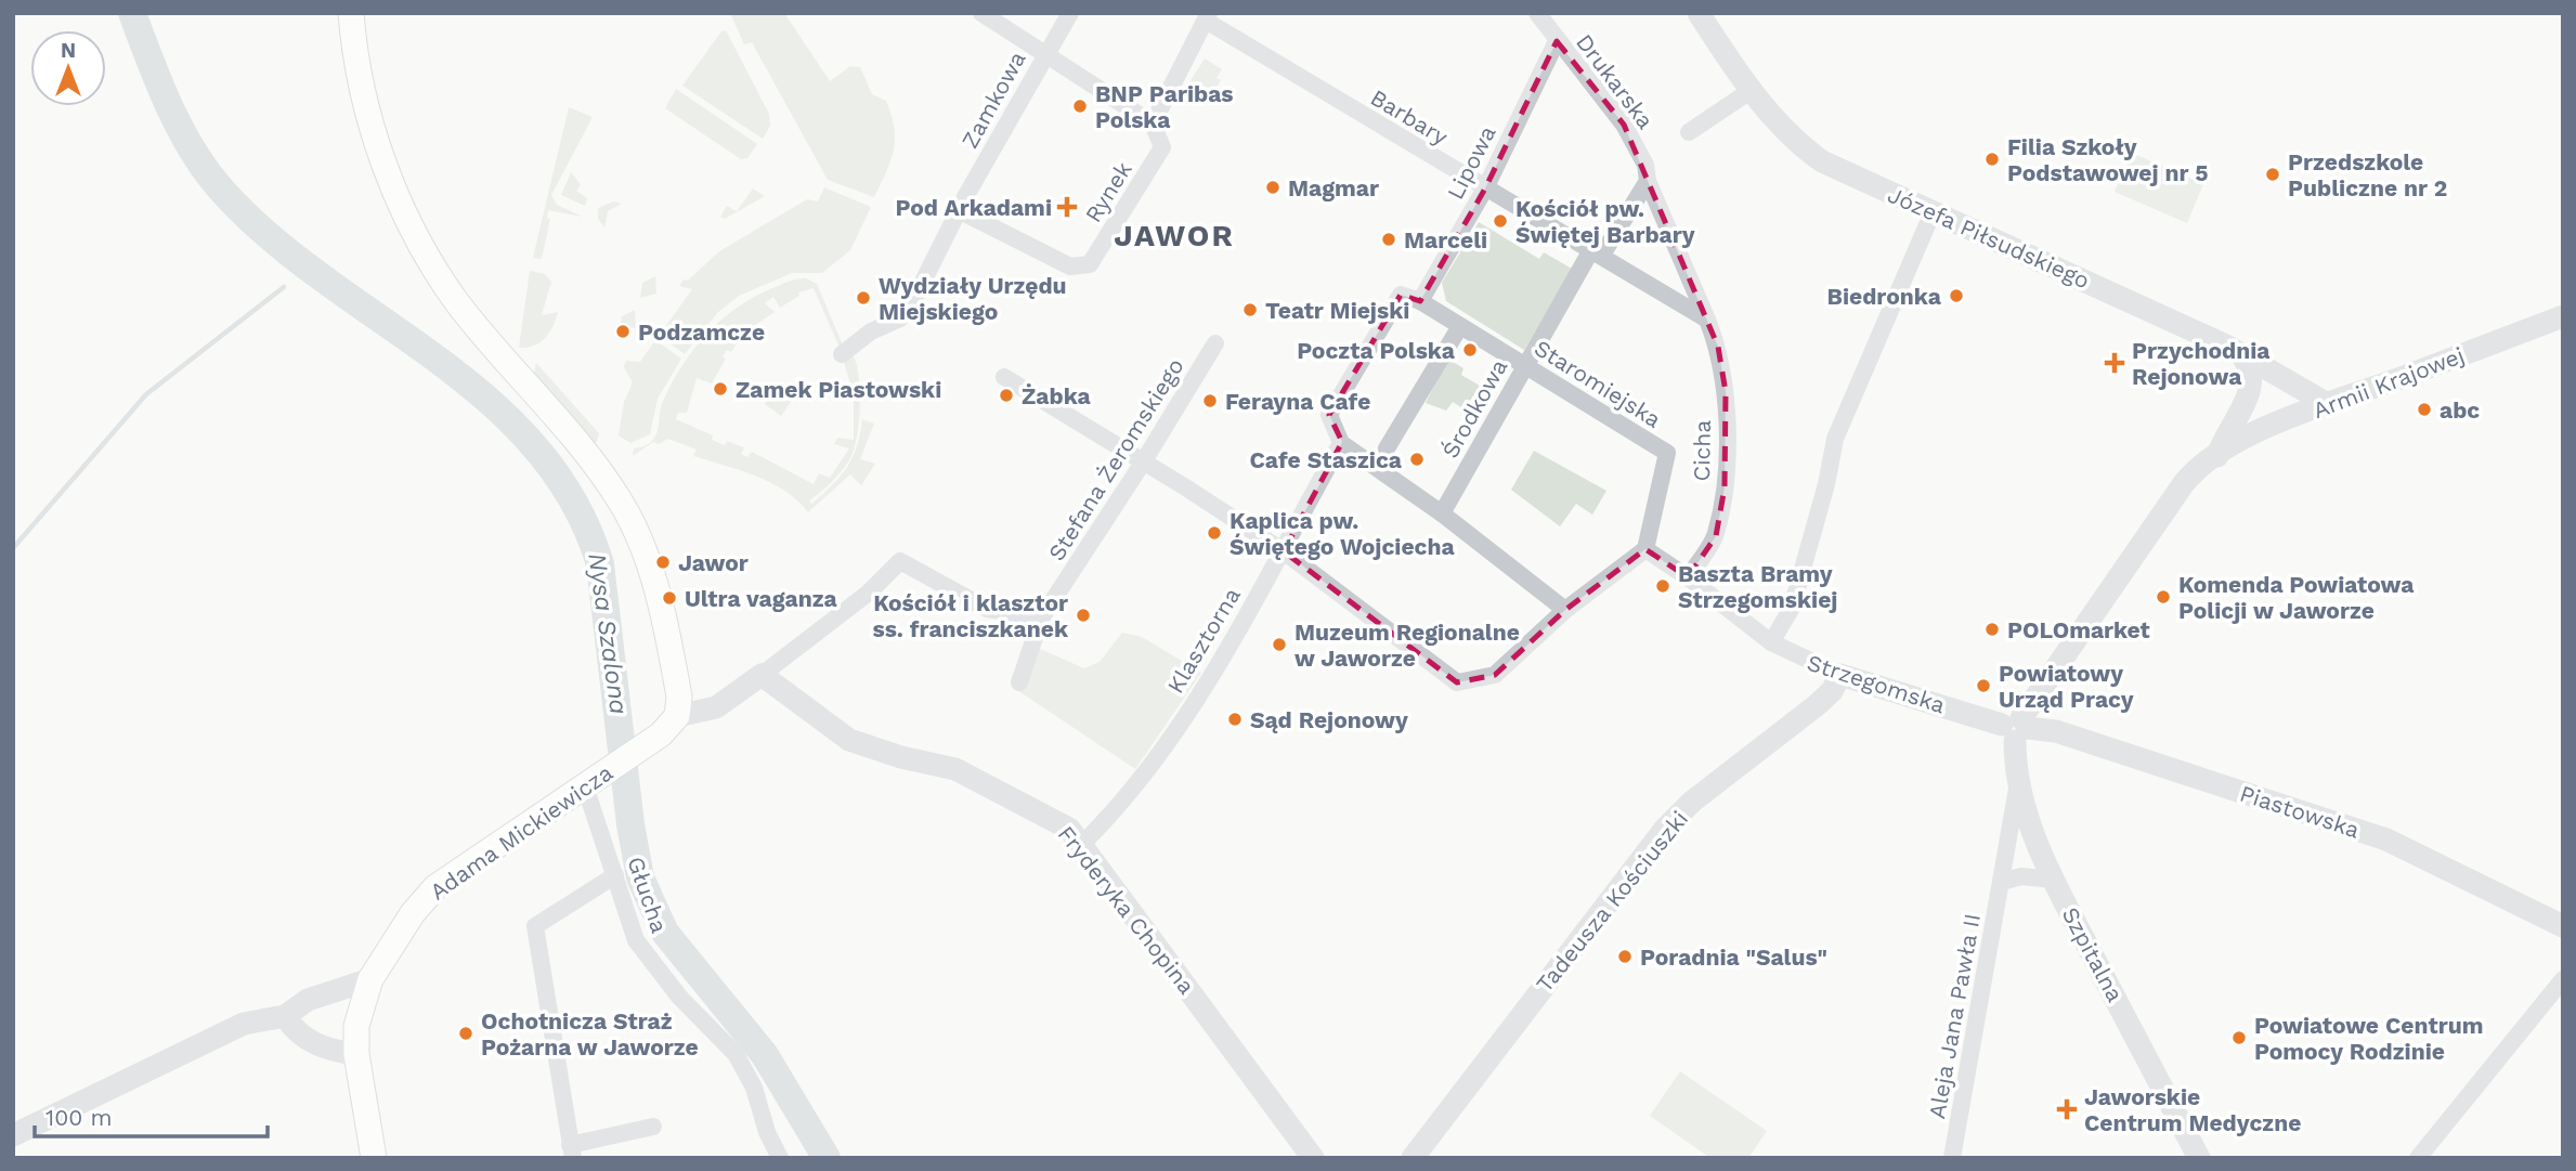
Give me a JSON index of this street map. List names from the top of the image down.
{
  "streets": {
    "main road": ["Adama Mickiewicza"],
    "street": [
      "Drukarska",
      "Zamkowa",
      "Barbary",
      "Lipowa",
      "Rynek",
      "Józefa Piłsudskiego",
      "Armii Krajowej",
      "Staromiejska",
      "Środkowa",
      "Cicha",
      "Stefana Żeromskiego",
      "Klasztorna",
      "Strzegomska",
      "Piastowska",
      "Głucha",
      "Tadeusza Kościuszki",
      "Fryderyka Chopina",
      "Szpitalna",
      "Aleja Jana Pawła II"
    ]
  },
  "crossings": [
    ["Drukarska", "Barbary"],
    ["Drukarska", "Lipowa"],
    ["Drukarska", "Środkowa"],
    ["Drukarska", "Cicha"],
    ["Zamkowa", "Rynek"],
    ["Barbary", "Lipowa"],
    ["Barbary", "Środkowa"],
    ["Barbary", "Cicha"],
    ["Lipowa", "Staromiejska"],
    ["Józefa Piłsudskiego", "Armii Krajowej"],
    ["Armii Krajowej", "Strzegomska"],
    ["Armii Krajowej", "Piastowska"],
    ["Armii Krajowej", "Szpitalna"],
    ["Staromiejska", "Środkowa"],
    ["Staromiejska", "Strzegomska"],
    ["Cicha", "Strzegomska"],
    ["Klasztorna", "Fryderyka Chopina"],
    ["Strzegomska", "Piastowska"],
    ["Strzegomska", "Tadeusza Kościuszki"],
    ["Strzegomska", "Szpitalna"],
    ["Piastowska", "Szpitalna"],
    ["Adama Mickiewicza", "Głucha"],
    ["Szpitalna", "Aleja Jana Pawła II"]
  ],
  "districts": ["JAWOR"],
  "water": ["Nysa Szalona"],
  "places": {
    "other": [
      "BNP Paribas Polska",
      "Filia Szkoły Podstawowej nr 5",
      "Przedszkole Publiczne nr 2",
      "Magmar",
      "Kościół pw. Świętej Barbary",
      "Marceli",
      "Biedronka",
      "Wydziały Urzędu Miejskiego",
      "Teatr Miejski",
      "Podzamcze",
      "Poczta Polska",
      "Zamek Piastowski",
      "Żabka",
      "Ferayna Cafe",
      "abc",
      "Cafe Staszica",
      "Kaplica pw. Świętego Wojciecha",
      "Jawor",
      "Baszta Bramy Strzegomskiej",
      "Komenda Powiatowa Policji w Jaworze",
      "Ultra vaganza",
      "Kościół i klasztor ss. franciszkanek",
      "POLOmarket",
      "Muzeum Regionalne w Jaworze",
      "Powiatowy Urząd Pracy",
      "Sąd Rejonowy",
      "Poradnia \"Salus\"",
      "Ochotnicza Straż Pożarna w Jaworze",
      "Powiatowe Centrum Pomocy Rodzinie"
    ],
    "health": ["Pod Arkadami", "Przychodnia Rejonowa", "Jaworskie Centrum Medyczne"]
  },
  "scale_bar": "100 m",
  "north": "top"
}
